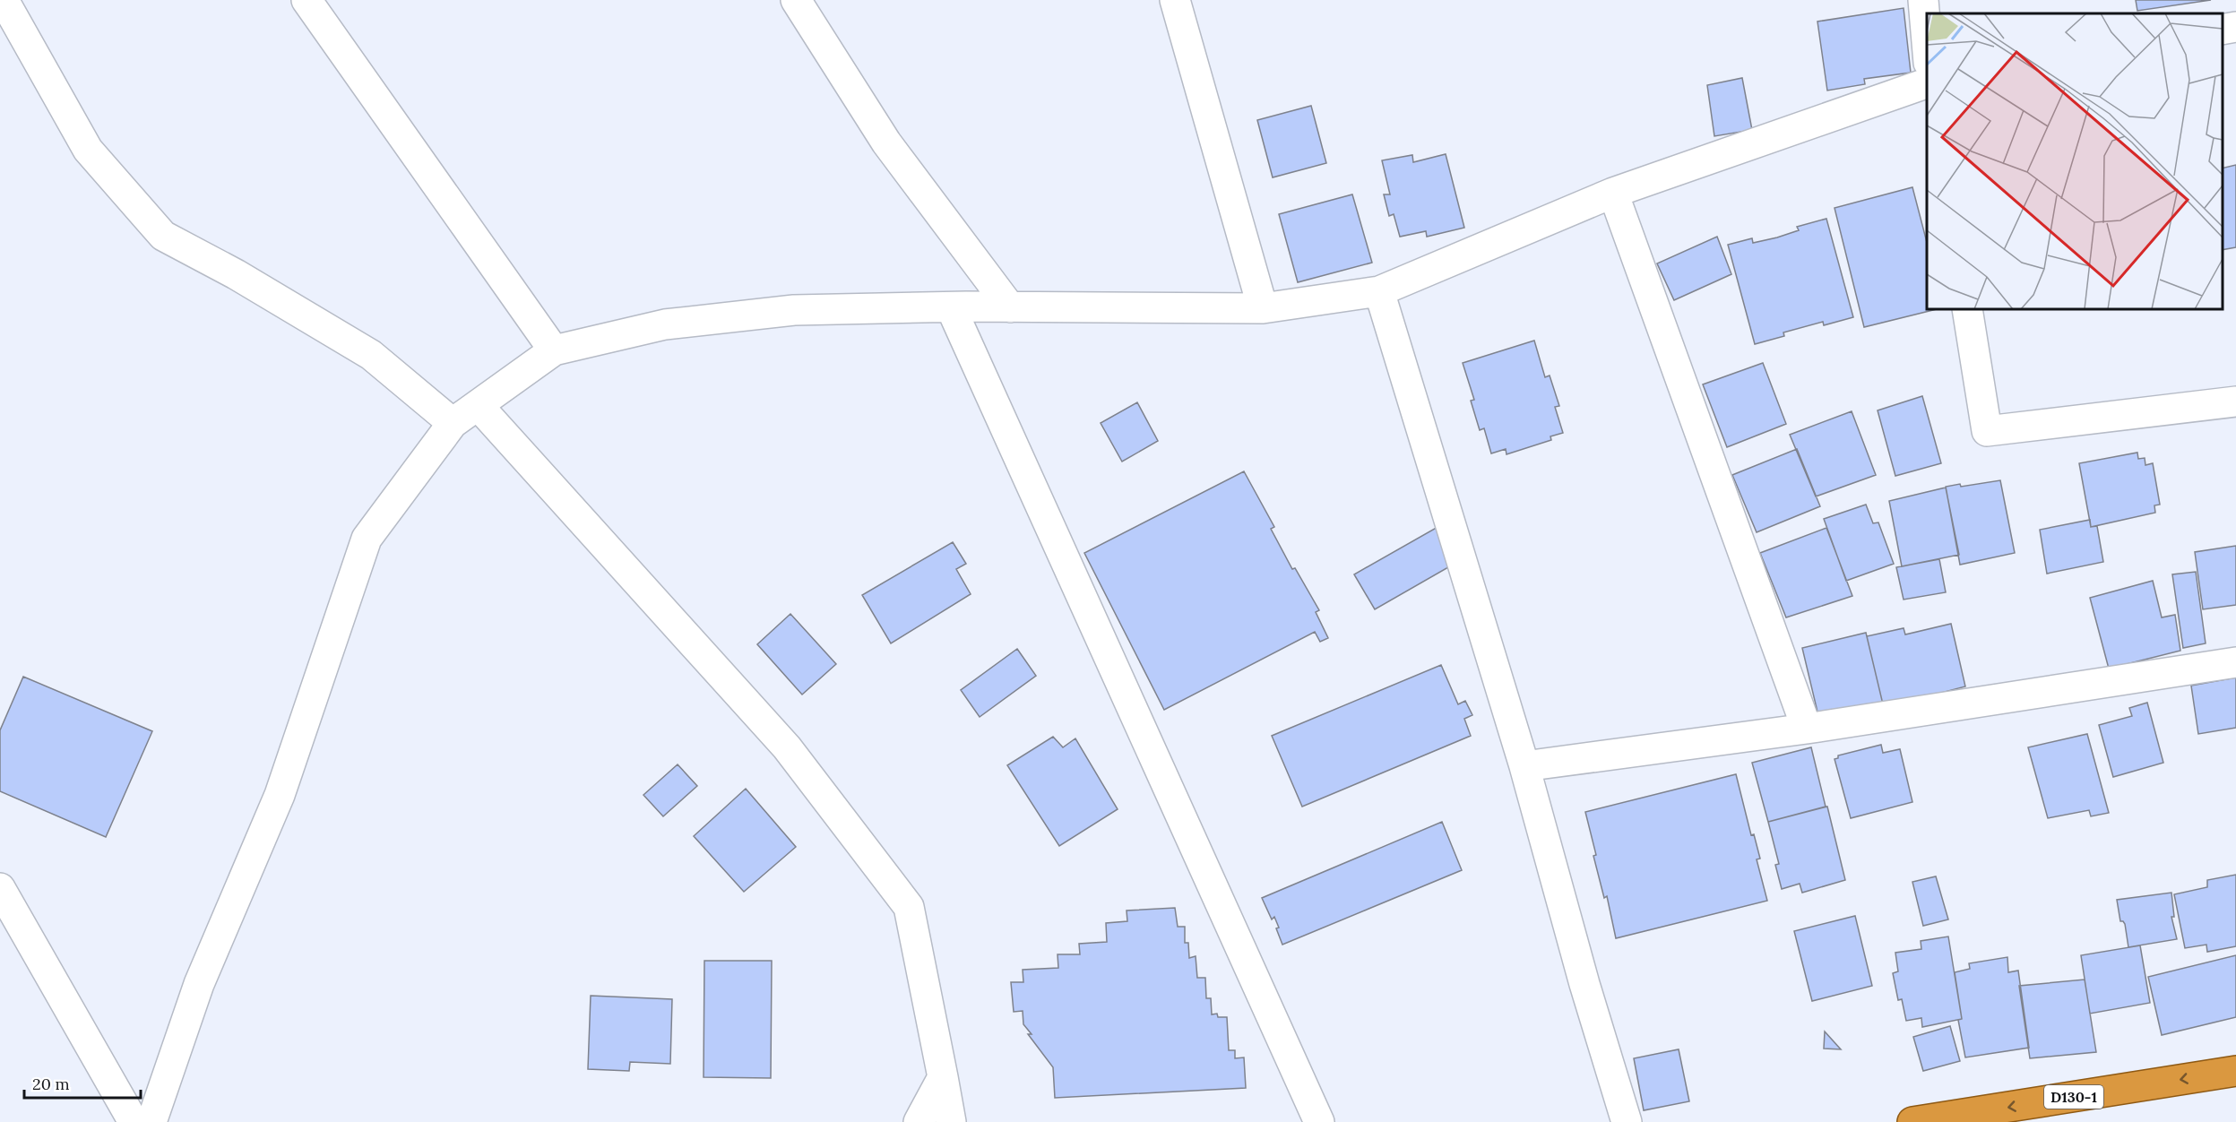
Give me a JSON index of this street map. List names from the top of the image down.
{
  "streets": {
    "highway": ["D130-1"]
  },
  "scale_bar": "20 m"
}
